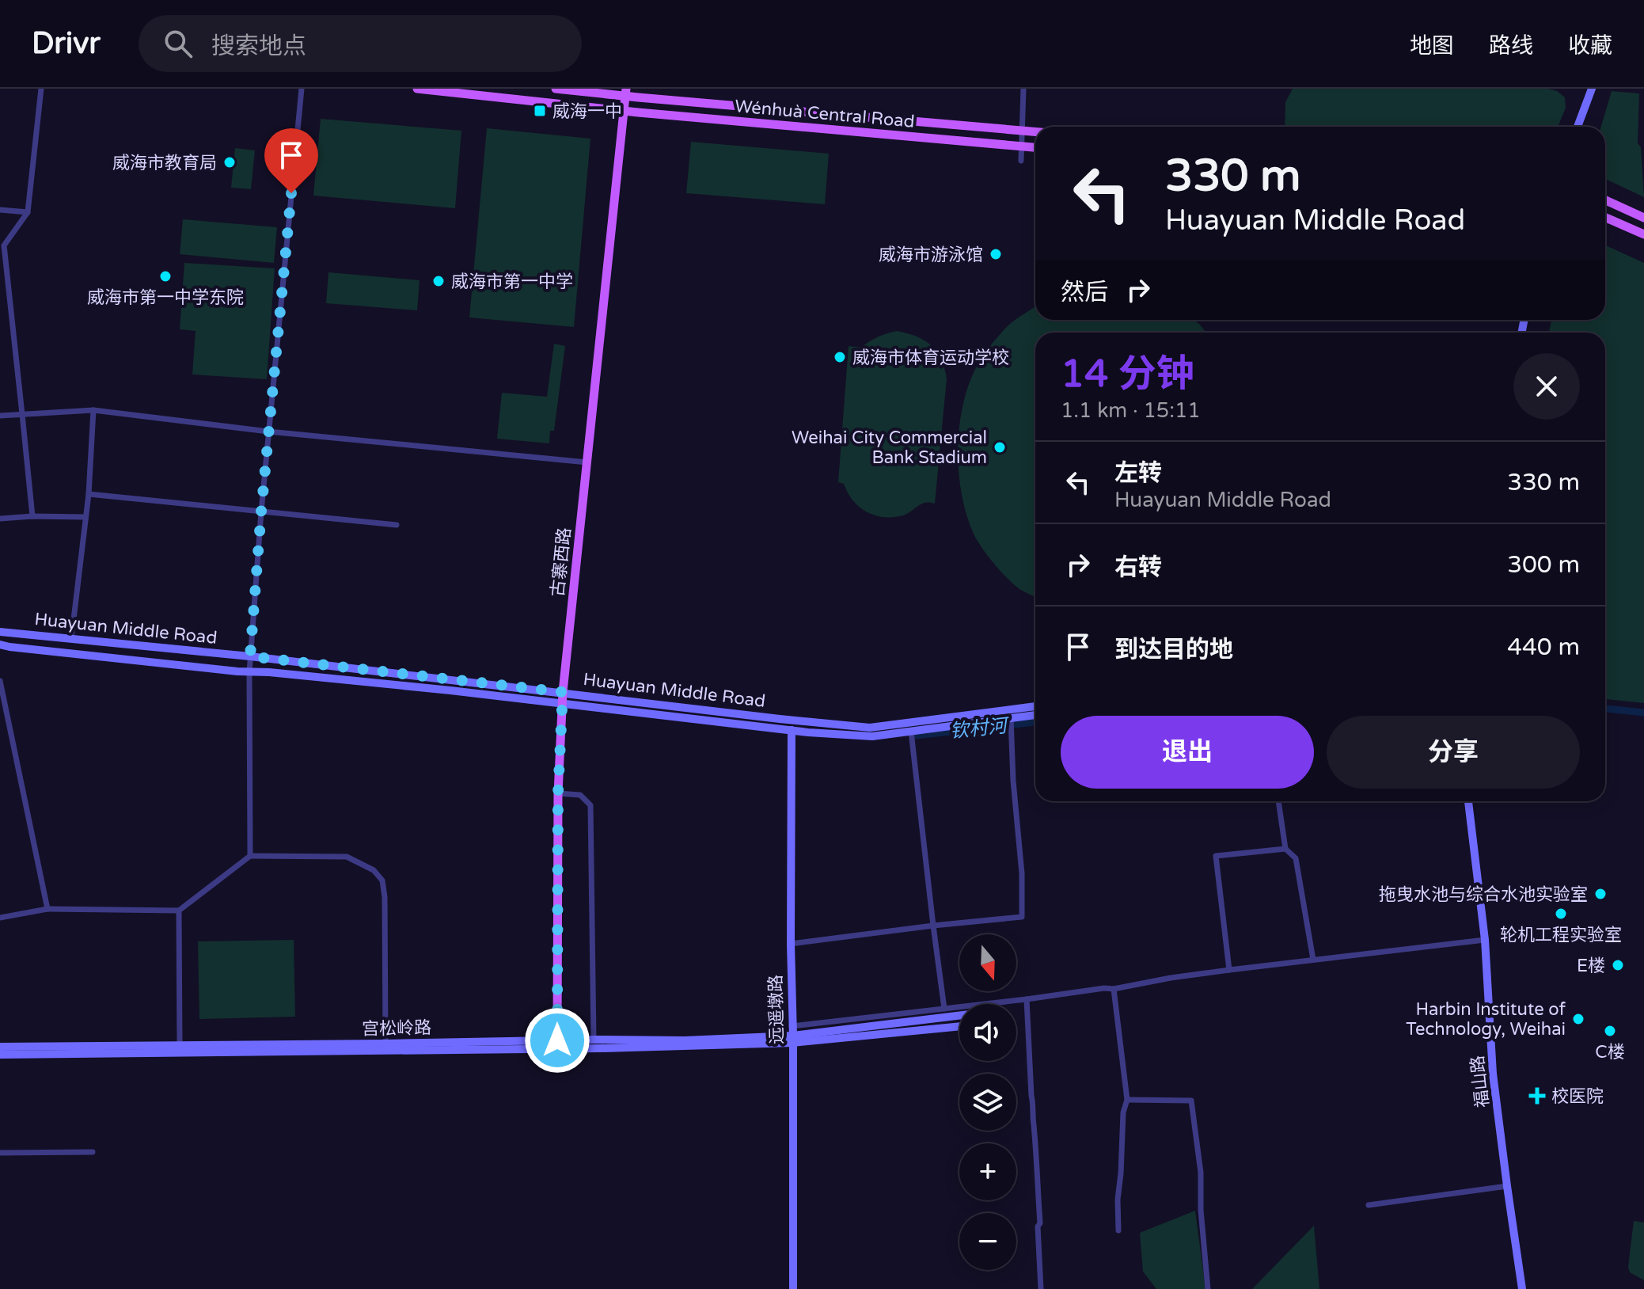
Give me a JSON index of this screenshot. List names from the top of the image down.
{
  "streets": {
    "main road": [
      "Wénhuà Central Road",
      "古寨西路",
      "Huayuan Middle Road",
      "远遥墩路",
      "宫松岭路",
      "福山路"
    ]
  },
  "crossings": [
    ["Wénhuà Central Road", "古寨西路"],
    ["古寨西路", "Huayuan Middle Road"],
    ["古寨西路", "宫松岭路"],
    ["Huayuan Middle Road", "远遥墩路"],
    ["远遥墩路", "宫松岭路"]
  ],
  "water": ["钦村河"],
  "places": {
    "transit": ["威海一中"],
    "other": [
      "威海市教育局",
      "威海市游泳馆",
      "威海市第一中学东院",
      "威海市第一中学",
      "威海市体育运动学校",
      "Weihai City Commercial Bank Stadium",
      "拖曳水池与综合水池实验室",
      "轮机工程实验室",
      "E楼",
      "Harbin Institute of Technology, Weihai",
      "C楼"
    ],
    "health": ["校医院"]
  },
  "north": "bottom",
  "page": {
    "header": "Drivr",
    "search": "搜索地点",
    "nav": ["地图", "路线", "收藏"],
    "turn": ["330 m", "Huayuan Middle Road"],
    "then": "然后",
    "heading": ["14 分钟", "1.1 km · 15:11"],
    "list": [
      {
        "name": "左转",
        "note": "Huayuan Middle Road",
        "value": "330 m"
      },
      {
        "name": "右转",
        "value": "300 m"
      },
      {
        "name": "到达目的地",
        "value": "440 m"
      }
    ],
    "buttons": ["退出", "分享"],
    "map_buttons": ["+", "−"]
  }
}
